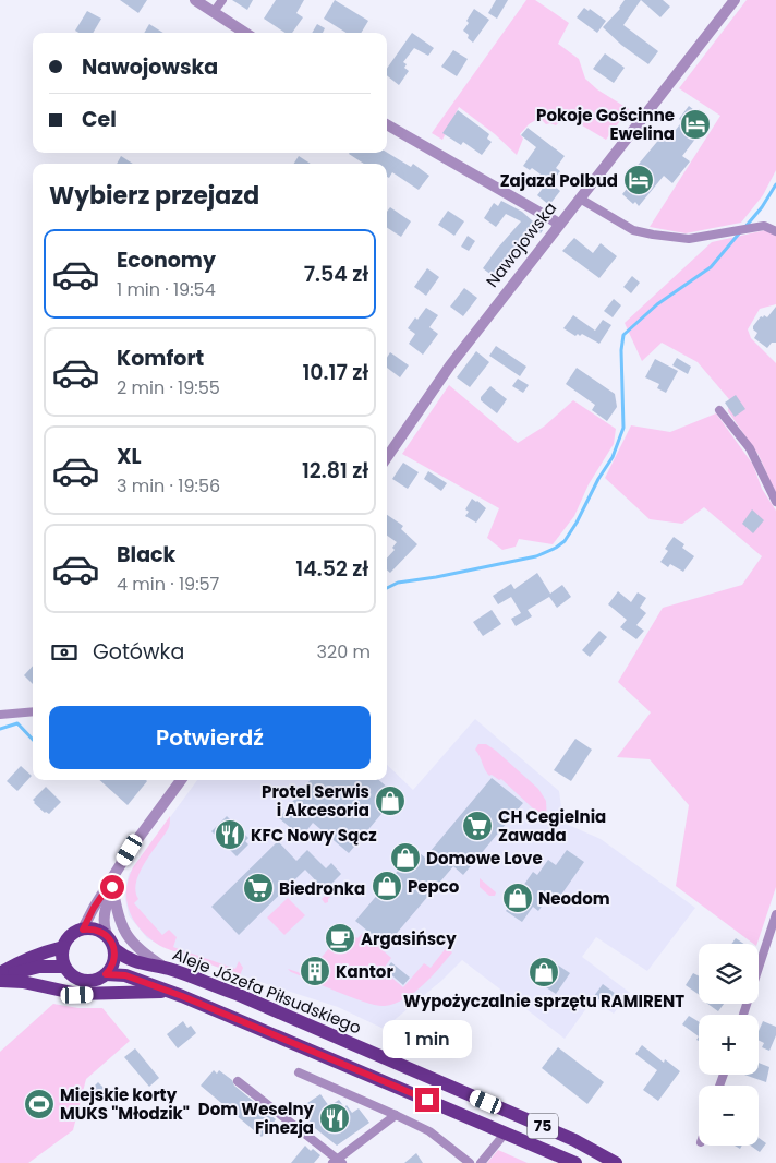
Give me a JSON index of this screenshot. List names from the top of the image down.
{
  "streets": {
    "main road": ["Aleje Józefa Piłsudskiego", "75"],
    "street": ["Nawojowska"]
  },
  "crossings": [
    ["Aleje Józefa Piłsudskiego", "75"]
  ],
  "places": {
    "hotel": ["Pokoje Gościnne Ewelina", "Zajazd Polbud"],
    "shop": [
      "Protel Serwis i Akcesoria",
      "Domowe Love",
      "Pepco",
      "Neodom",
      "Wypożyczalnie sprzętu RAMIRENT"
    ],
    "supermarket": ["CH Cegielnia Zawada", "Biedronka"],
    "restaurant": ["KFC Nowy Sącz", "Dom Weselny Finezja"],
    "cafe": ["Argasińscy"],
    "building": ["Kantor"],
    "sports": ["Miejskie korty MUKS \"Młodzik\""]
  },
  "page": {
    "banner": ["Nawojowska", "Cel"],
    "heading": "Wybierz przejazd",
    "list": [
      {
        "name": "Economy",
        "note": "1 min · 19:54",
        "value": "7.54 zł"
      },
      {
        "name": "Komfort",
        "note": "2 min · 19:55",
        "value": "10.17 zł"
      },
      {
        "name": "XL",
        "note": "3 min · 19:56",
        "value": "12.81 zł"
      },
      {
        "name": "Black",
        "note": "4 min · 19:57",
        "value": "14.52 zł"
      }
    ],
    "pay": ["Gotówka", "320 m"],
    "buttons": "Potwierdź",
    "map_buttons": ["+", "−"],
    "bubble": "1 min"
  }
}
